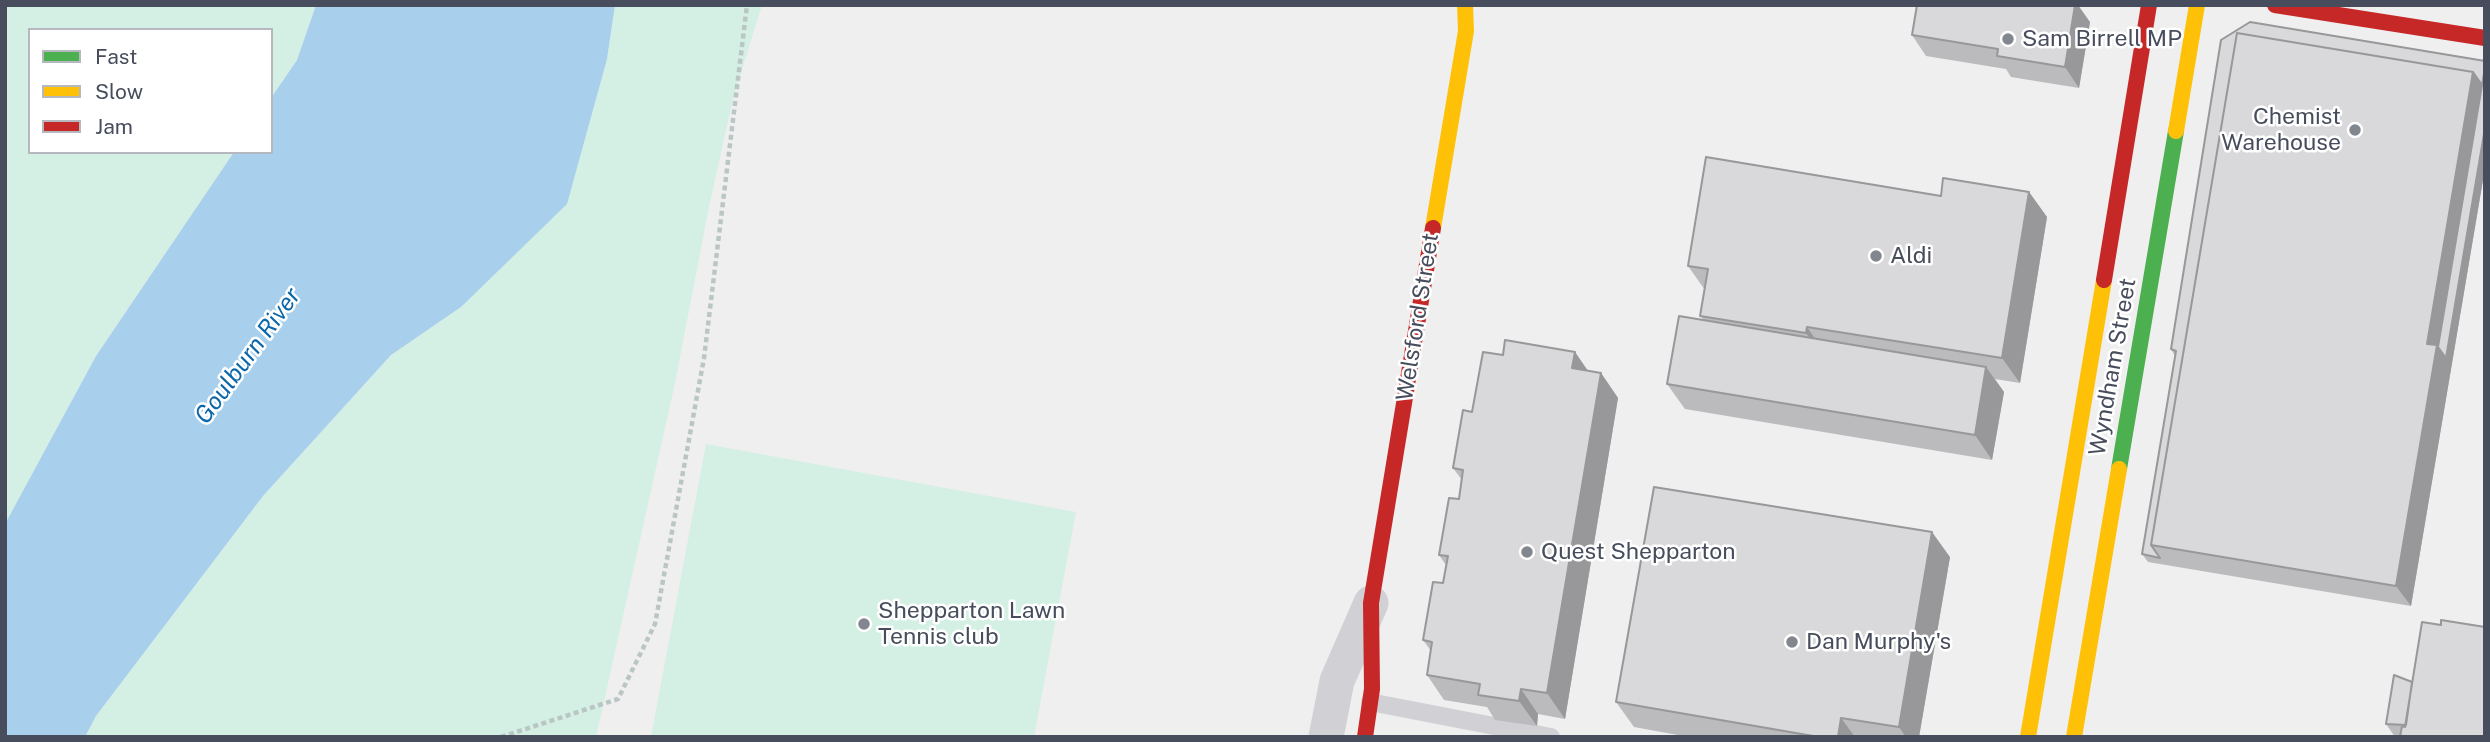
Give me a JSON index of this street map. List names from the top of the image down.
{
  "streets": {
    "main road": ["Welsford Street", "Wyndham Street"]
  },
  "water": ["Goulburn River"],
  "places": [
    "Sam Birrell MP",
    "Chemist Warehouse",
    "Aldi",
    "Quest Shepparton",
    "Shepparton Lawn Tennis club",
    "Dan Murphy's"
  ],
  "legend": ["Fast", "Slow", "Jam"]
}
